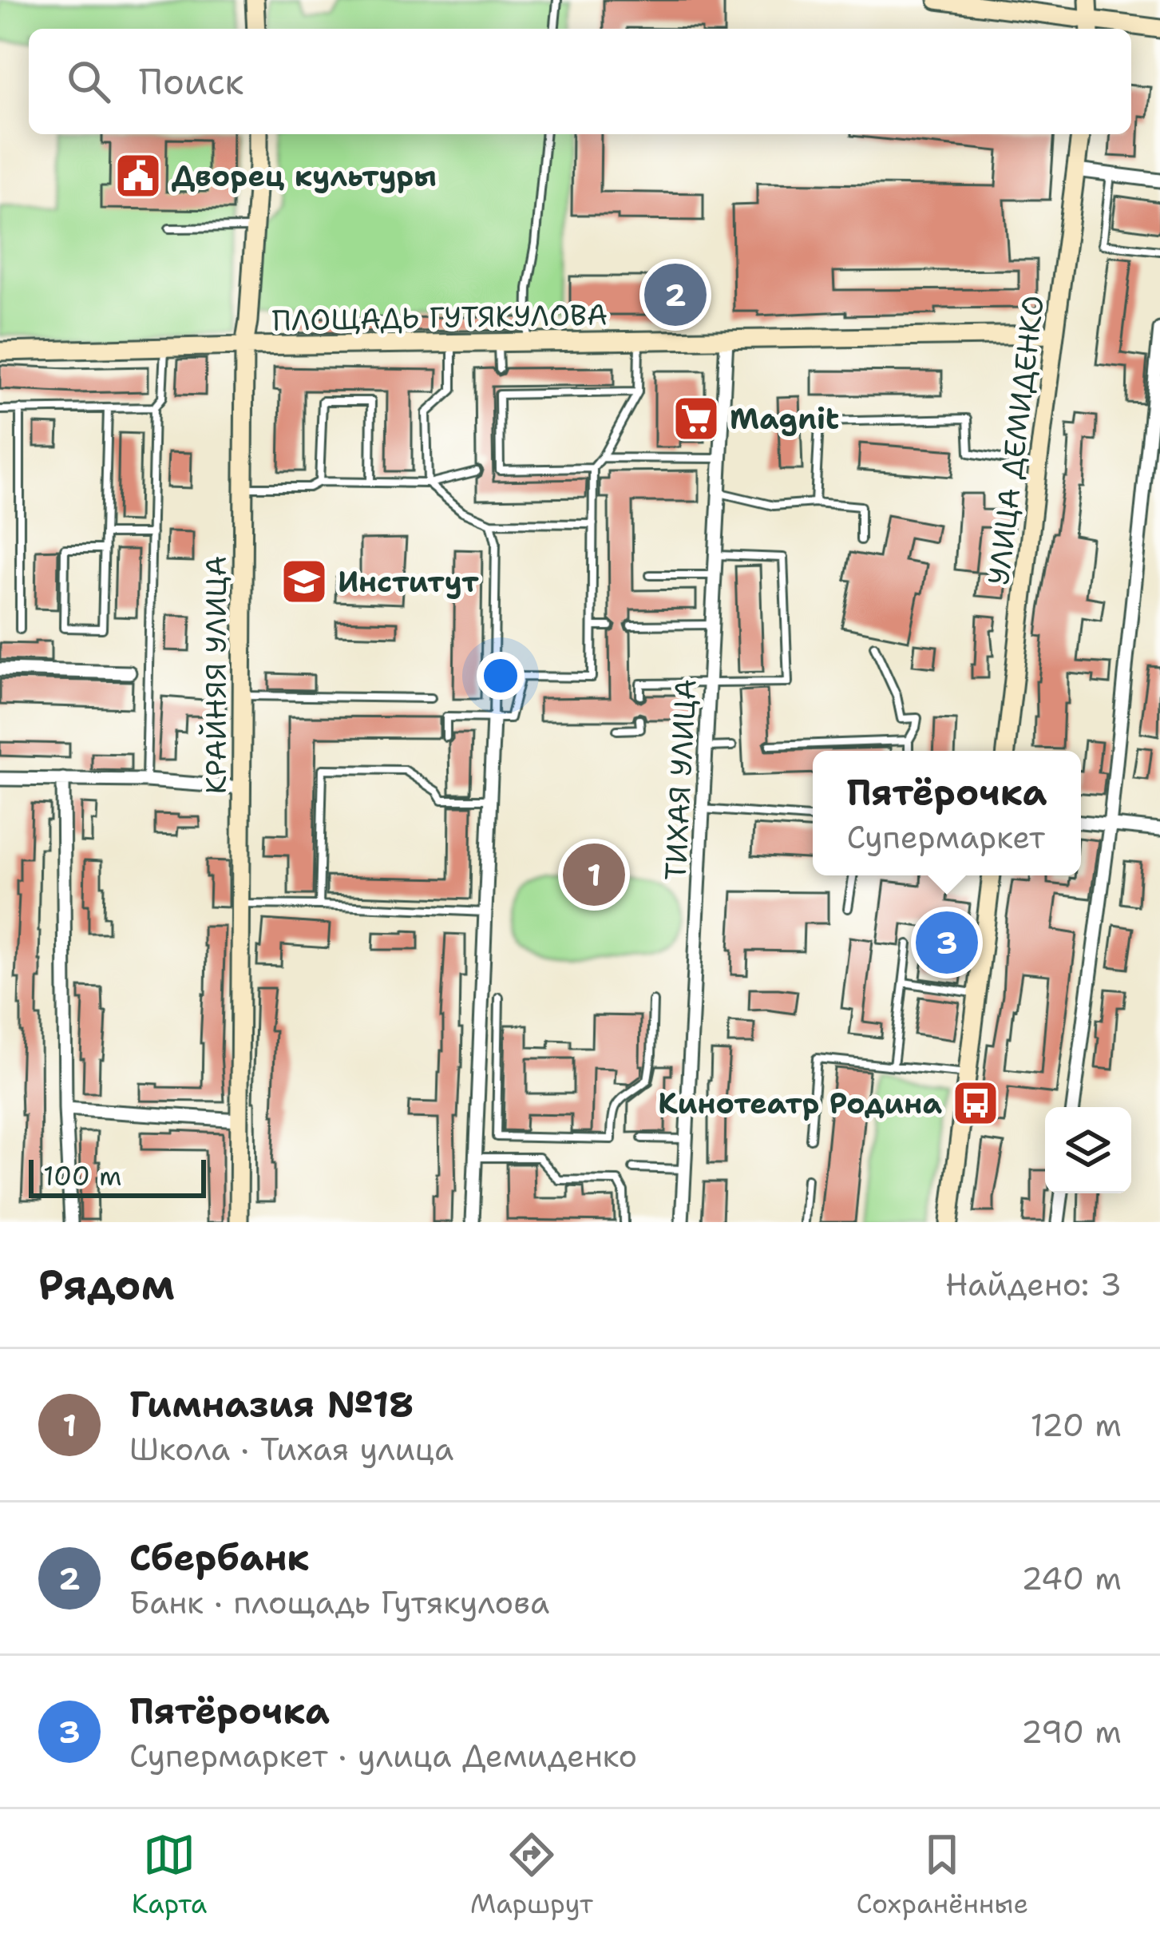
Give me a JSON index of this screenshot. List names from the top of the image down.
{
  "streets": {
    "street": [
      "ПЛОЩАДЬ ГУТЯКУЛОВА",
      "УЛИЦА ДЕМИДЕНКО",
      "КРАЙНЯЯ УЛИЦА",
      "ТИХАЯ УЛИЦА"
    ]
  },
  "crossings": [
    ["ПЛОЩАДЬ ГУТЯКУЛОВА", "УЛИЦА ДЕМИДЕНКО"],
    ["ПЛОЩАДЬ ГУТЯКУЛОВА", "КРАЙНЯЯ УЛИЦА"],
    ["ПЛОЩАДЬ ГУТЯКУЛОВА", "ТИХАЯ УЛИЦА"]
  ],
  "places": {
    "public building": ["Дворец культуры"],
    "supermarket": ["Magnit"],
    "school or university": ["Институт"],
    "bus stop": ["Кинотеатр Родина"]
  },
  "scale_bar": "100 m",
  "page": {
    "search": "Поиск",
    "pins": ["2", "1", "3"],
    "popup": ["Пятёрочка", "Супермаркет"],
    "scale": "100 m",
    "heading": ["Рядом", "Найдено: 3"],
    "list": [
      {
        "mark": "1",
        "name": "Гимназия №18",
        "note": "Школа · Тихая улица",
        "value": "120 m"
      },
      {
        "mark": "2",
        "name": "Сбербанк",
        "note": "Банк · площадь Гутякулова",
        "value": "240 m"
      },
      {
        "mark": "3",
        "name": "Пятёрочка",
        "note": "Супермаркет · улица Демиденко",
        "value": "290 m"
      }
    ],
    "nav": ["Карта", "Маршрут", "Сохранённые"]
  }
}
